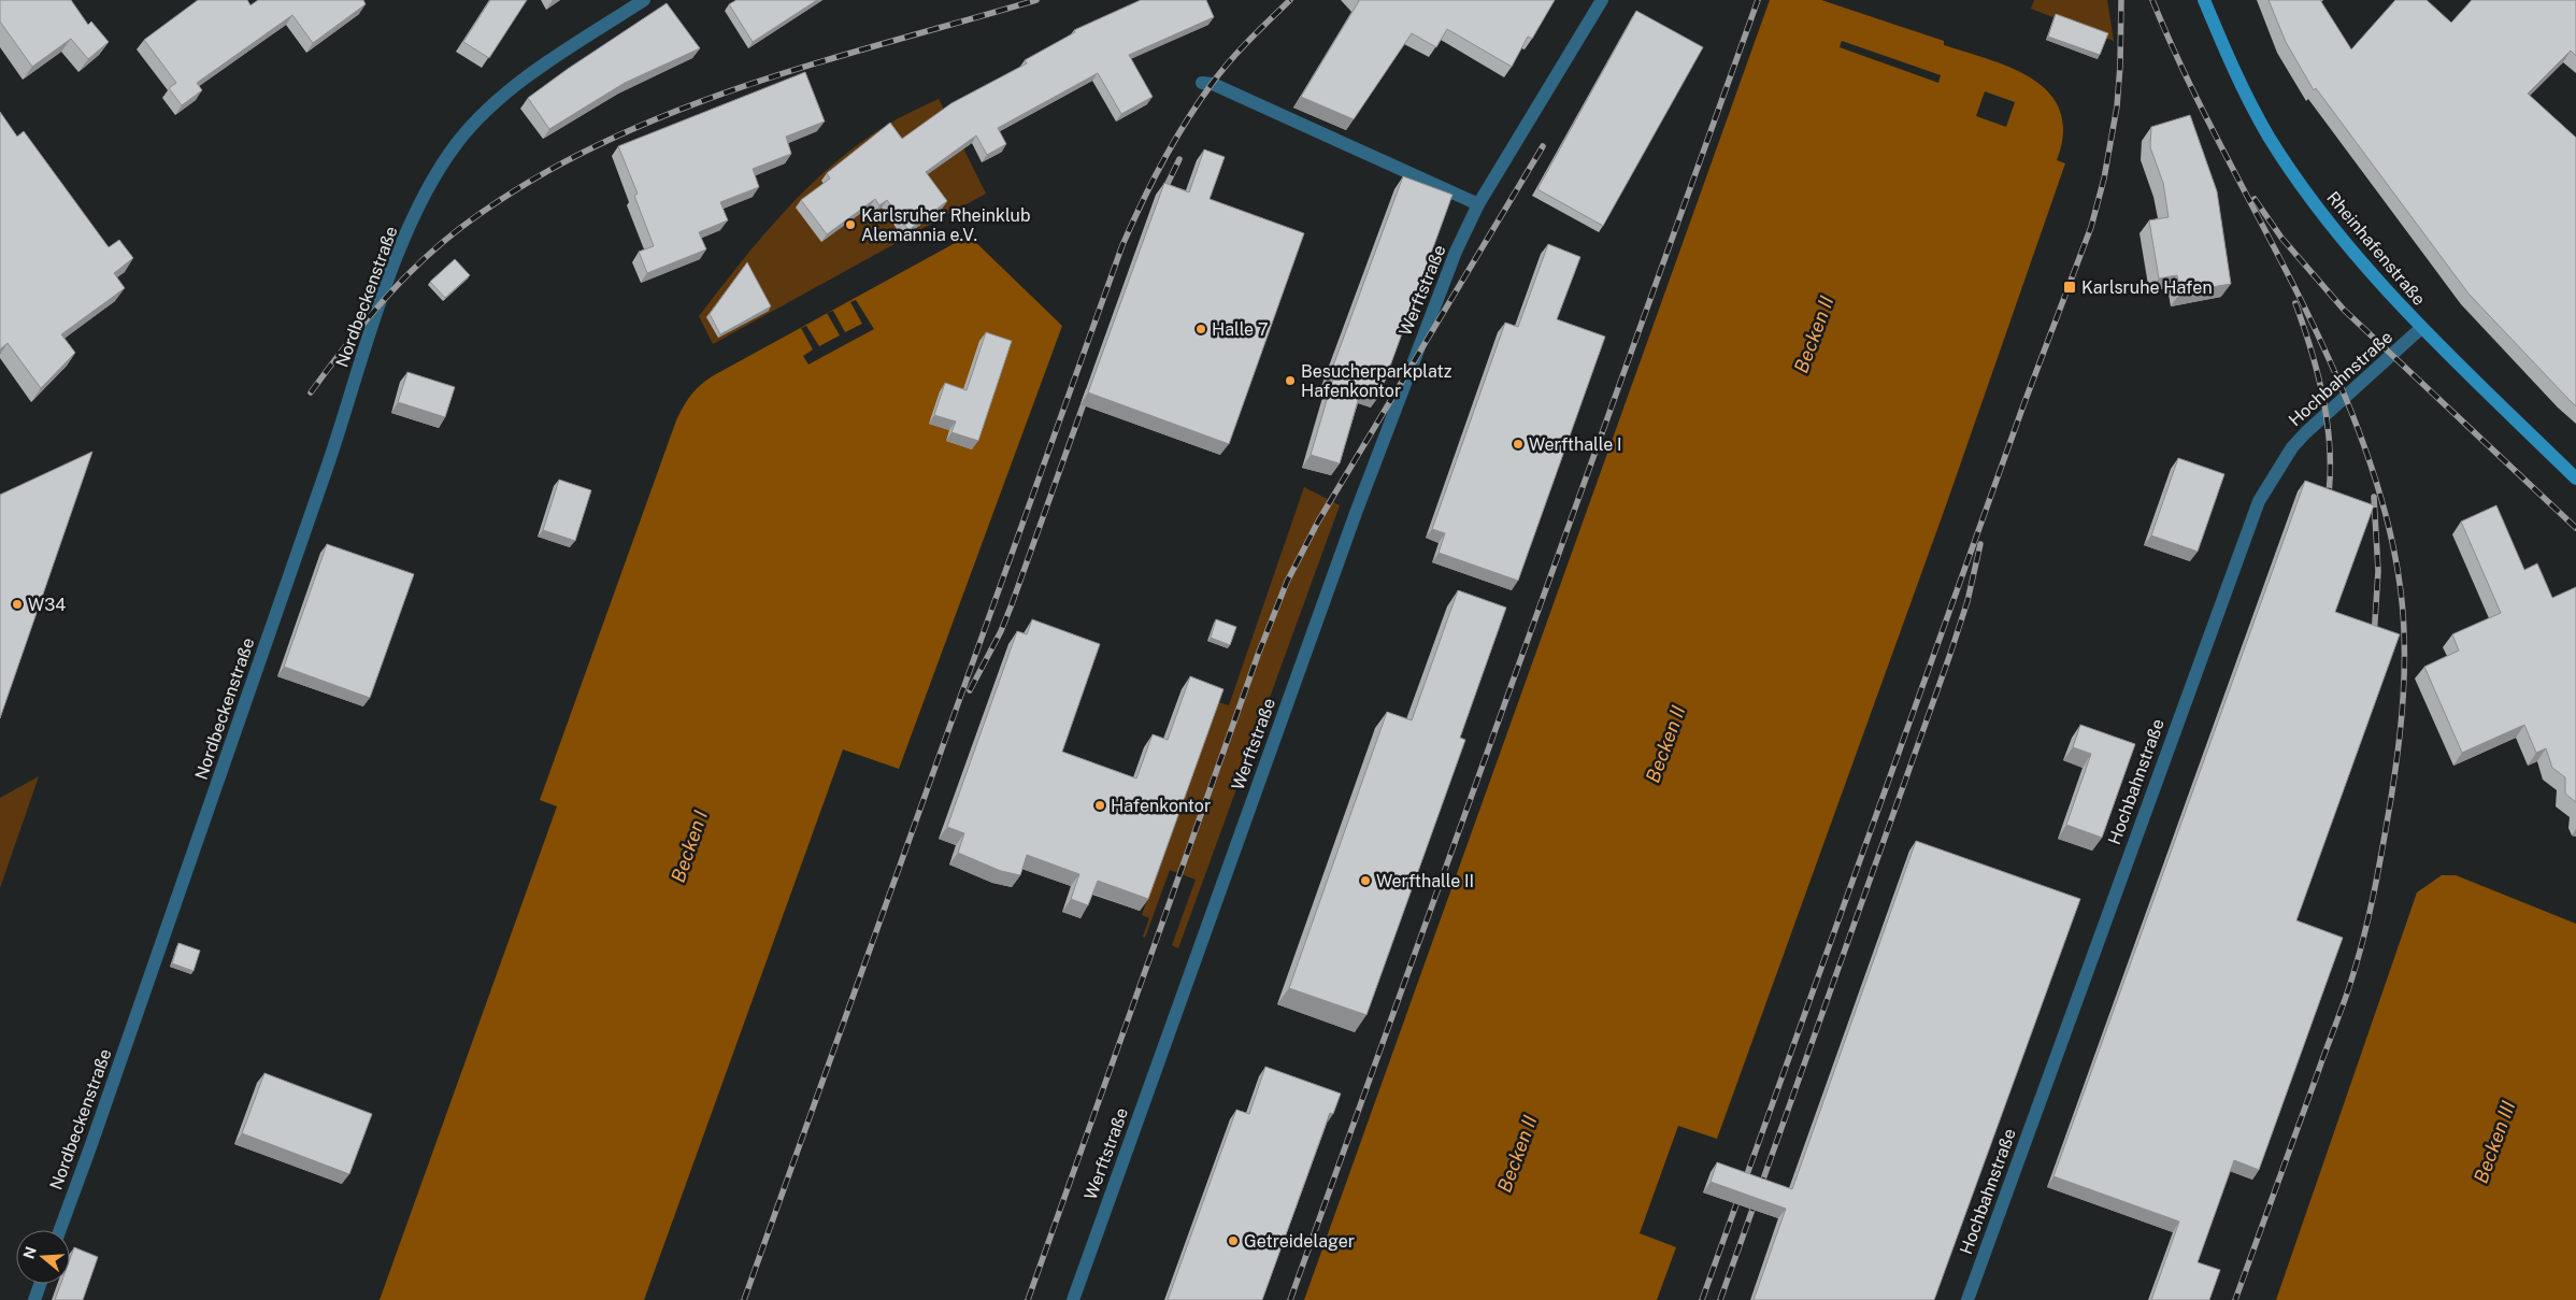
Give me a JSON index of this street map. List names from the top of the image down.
{
  "streets": {
    "main road": ["Rheinhafenstraße"],
    "street": ["Werftstraße", "Nordbeckenstraße", "Hochbahnstraße"]
  },
  "crossings": [
    ["Rheinhafenstraße", "Hochbahnstraße"]
  ],
  "water": ["Becken II", "Becken I", "Becken III"],
  "places": {
    "other": [
      "Karlsruher Rheinklub Alemannia e.V.",
      "Halle 7",
      "Besucherparkplatz Hafenkontor",
      "Werfthalle I",
      "W34",
      "Hafenkontor",
      "Werfthalle II",
      "Getreidelager"
    ],
    "transit": ["Karlsruhe Hafen"]
  },
  "north": "left"
}
